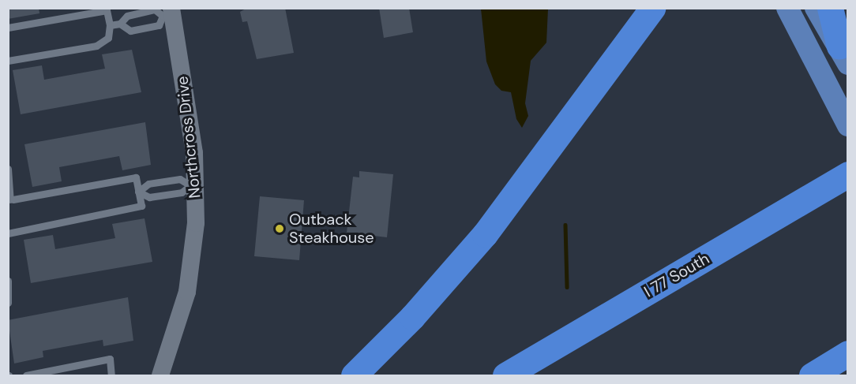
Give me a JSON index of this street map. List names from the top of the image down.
{
  "streets": {
    "highway": ["I 77 South"],
    "street": ["Northcross Drive"]
  },
  "places": ["Outback Steakhouse"]
}
